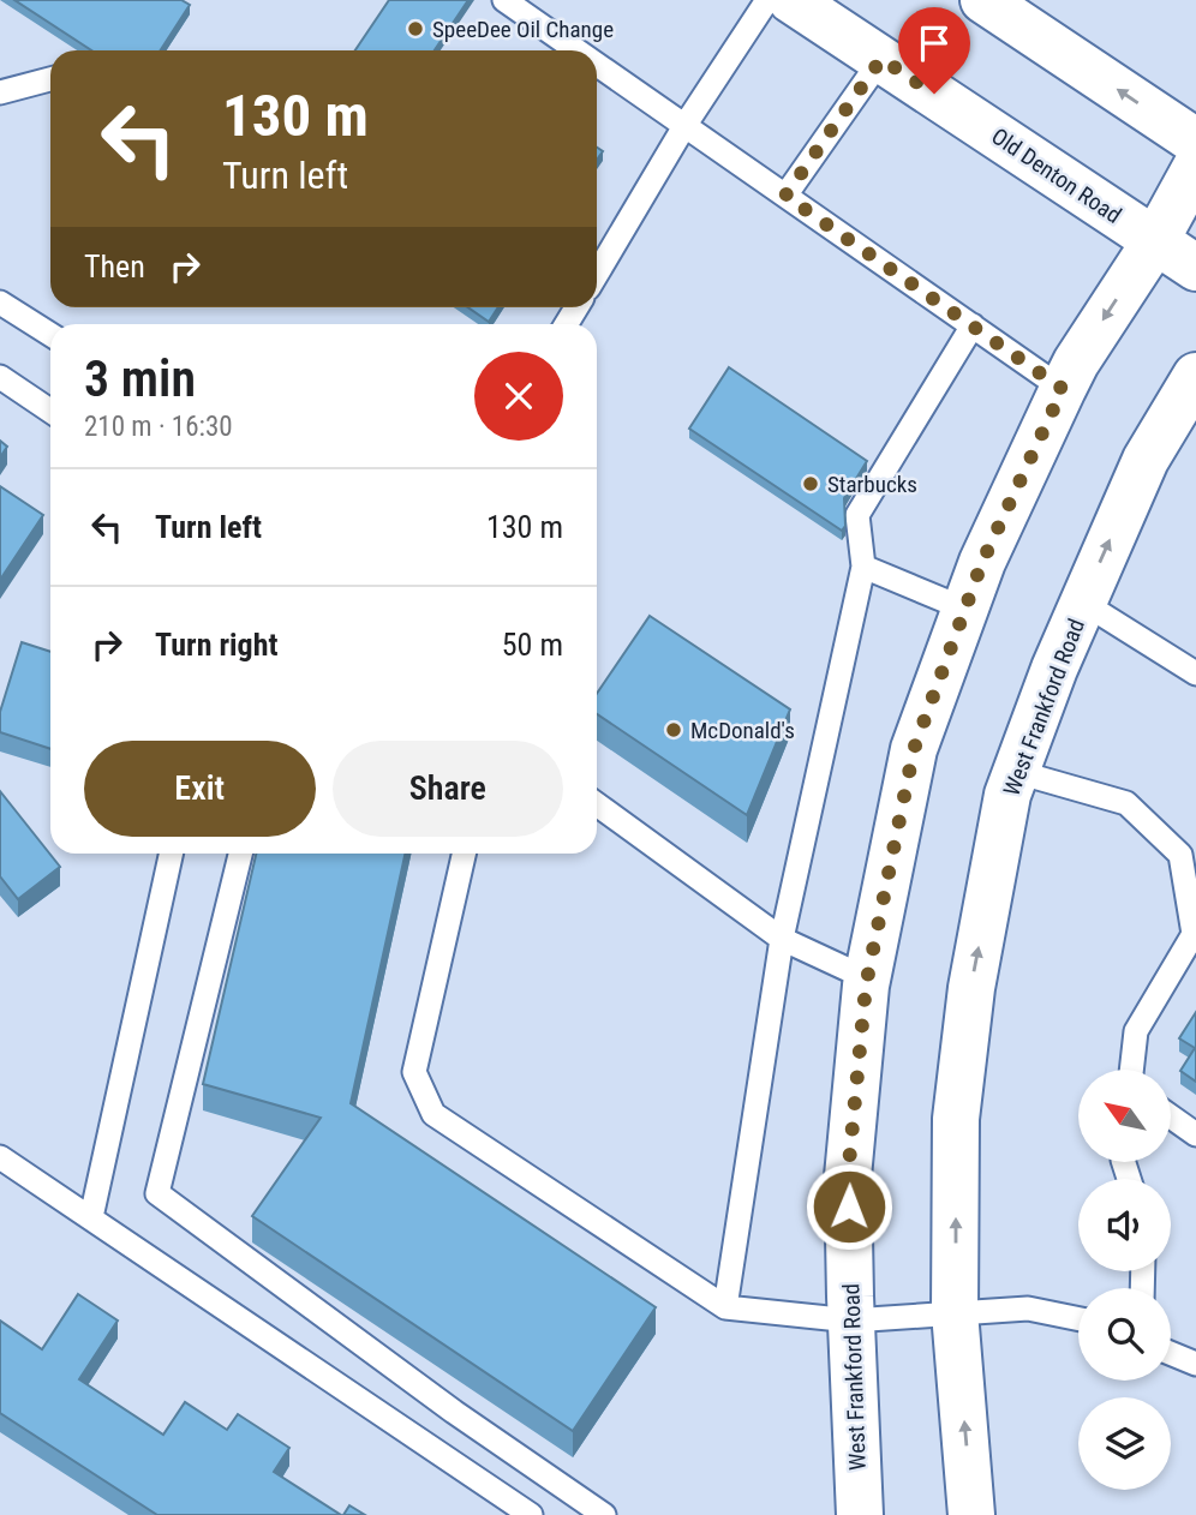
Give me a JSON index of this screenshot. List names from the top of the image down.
{
  "streets": {
    "main road": ["Old Denton Road", "West Frankford Road"]
  },
  "crossings": [
    ["Old Denton Road", "West Frankford Road"]
  ],
  "places": ["SpeeDee Oil Change", "Starbucks", "McDonald's"],
  "north": "top left",
  "page": {
    "turn": ["130 m", "Turn left"],
    "then": "Then",
    "heading": ["3 min", "210 m · 16:30"],
    "list": [
      {
        "name": "Turn left",
        "value": "130 m"
      },
      {
        "name": "Turn right",
        "value": "50 m"
      }
    ],
    "buttons": ["Exit", "Share"]
  }
}
